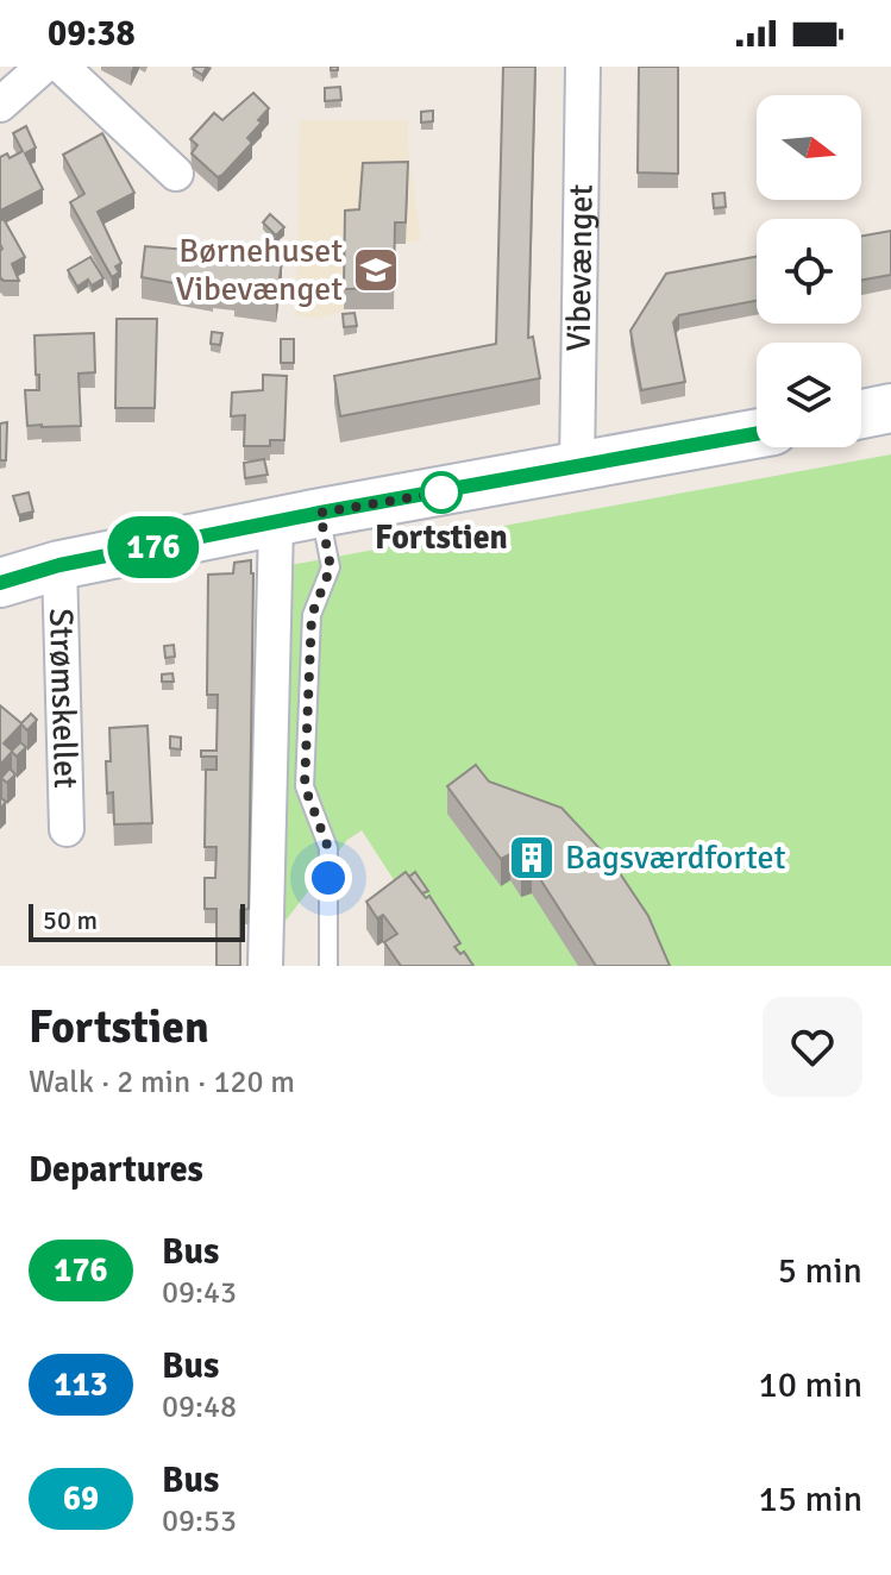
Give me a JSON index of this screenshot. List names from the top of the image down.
{
  "streets": {
    "street": ["Vibevænget", "Strømskellet"]
  },
  "places": {
    "school or university": ["Børnehuset Vibevænget"],
    "other": ["Fortstien"],
    "building": ["Bagsværdfortet"]
  },
  "lines": ["bus line 176"],
  "scale_bar": "50 m",
  "north": "right",
  "page": {
    "status": "09:38",
    "on_map": "176",
    "scale": "50 m",
    "heading": [
      ["Fortstien", "Walk · 2 min · 120 m"],
      "Departures"
    ],
    "list": [
      {
        "mark": "176",
        "name": "Bus",
        "note": "09:43",
        "value": "5 min"
      },
      {
        "mark": "113",
        "name": "Bus",
        "note": "09:48",
        "value": "10 min"
      },
      {
        "mark": "69",
        "name": "Bus",
        "note": "09:53",
        "value": "15 min"
      }
    ]
  }
}
